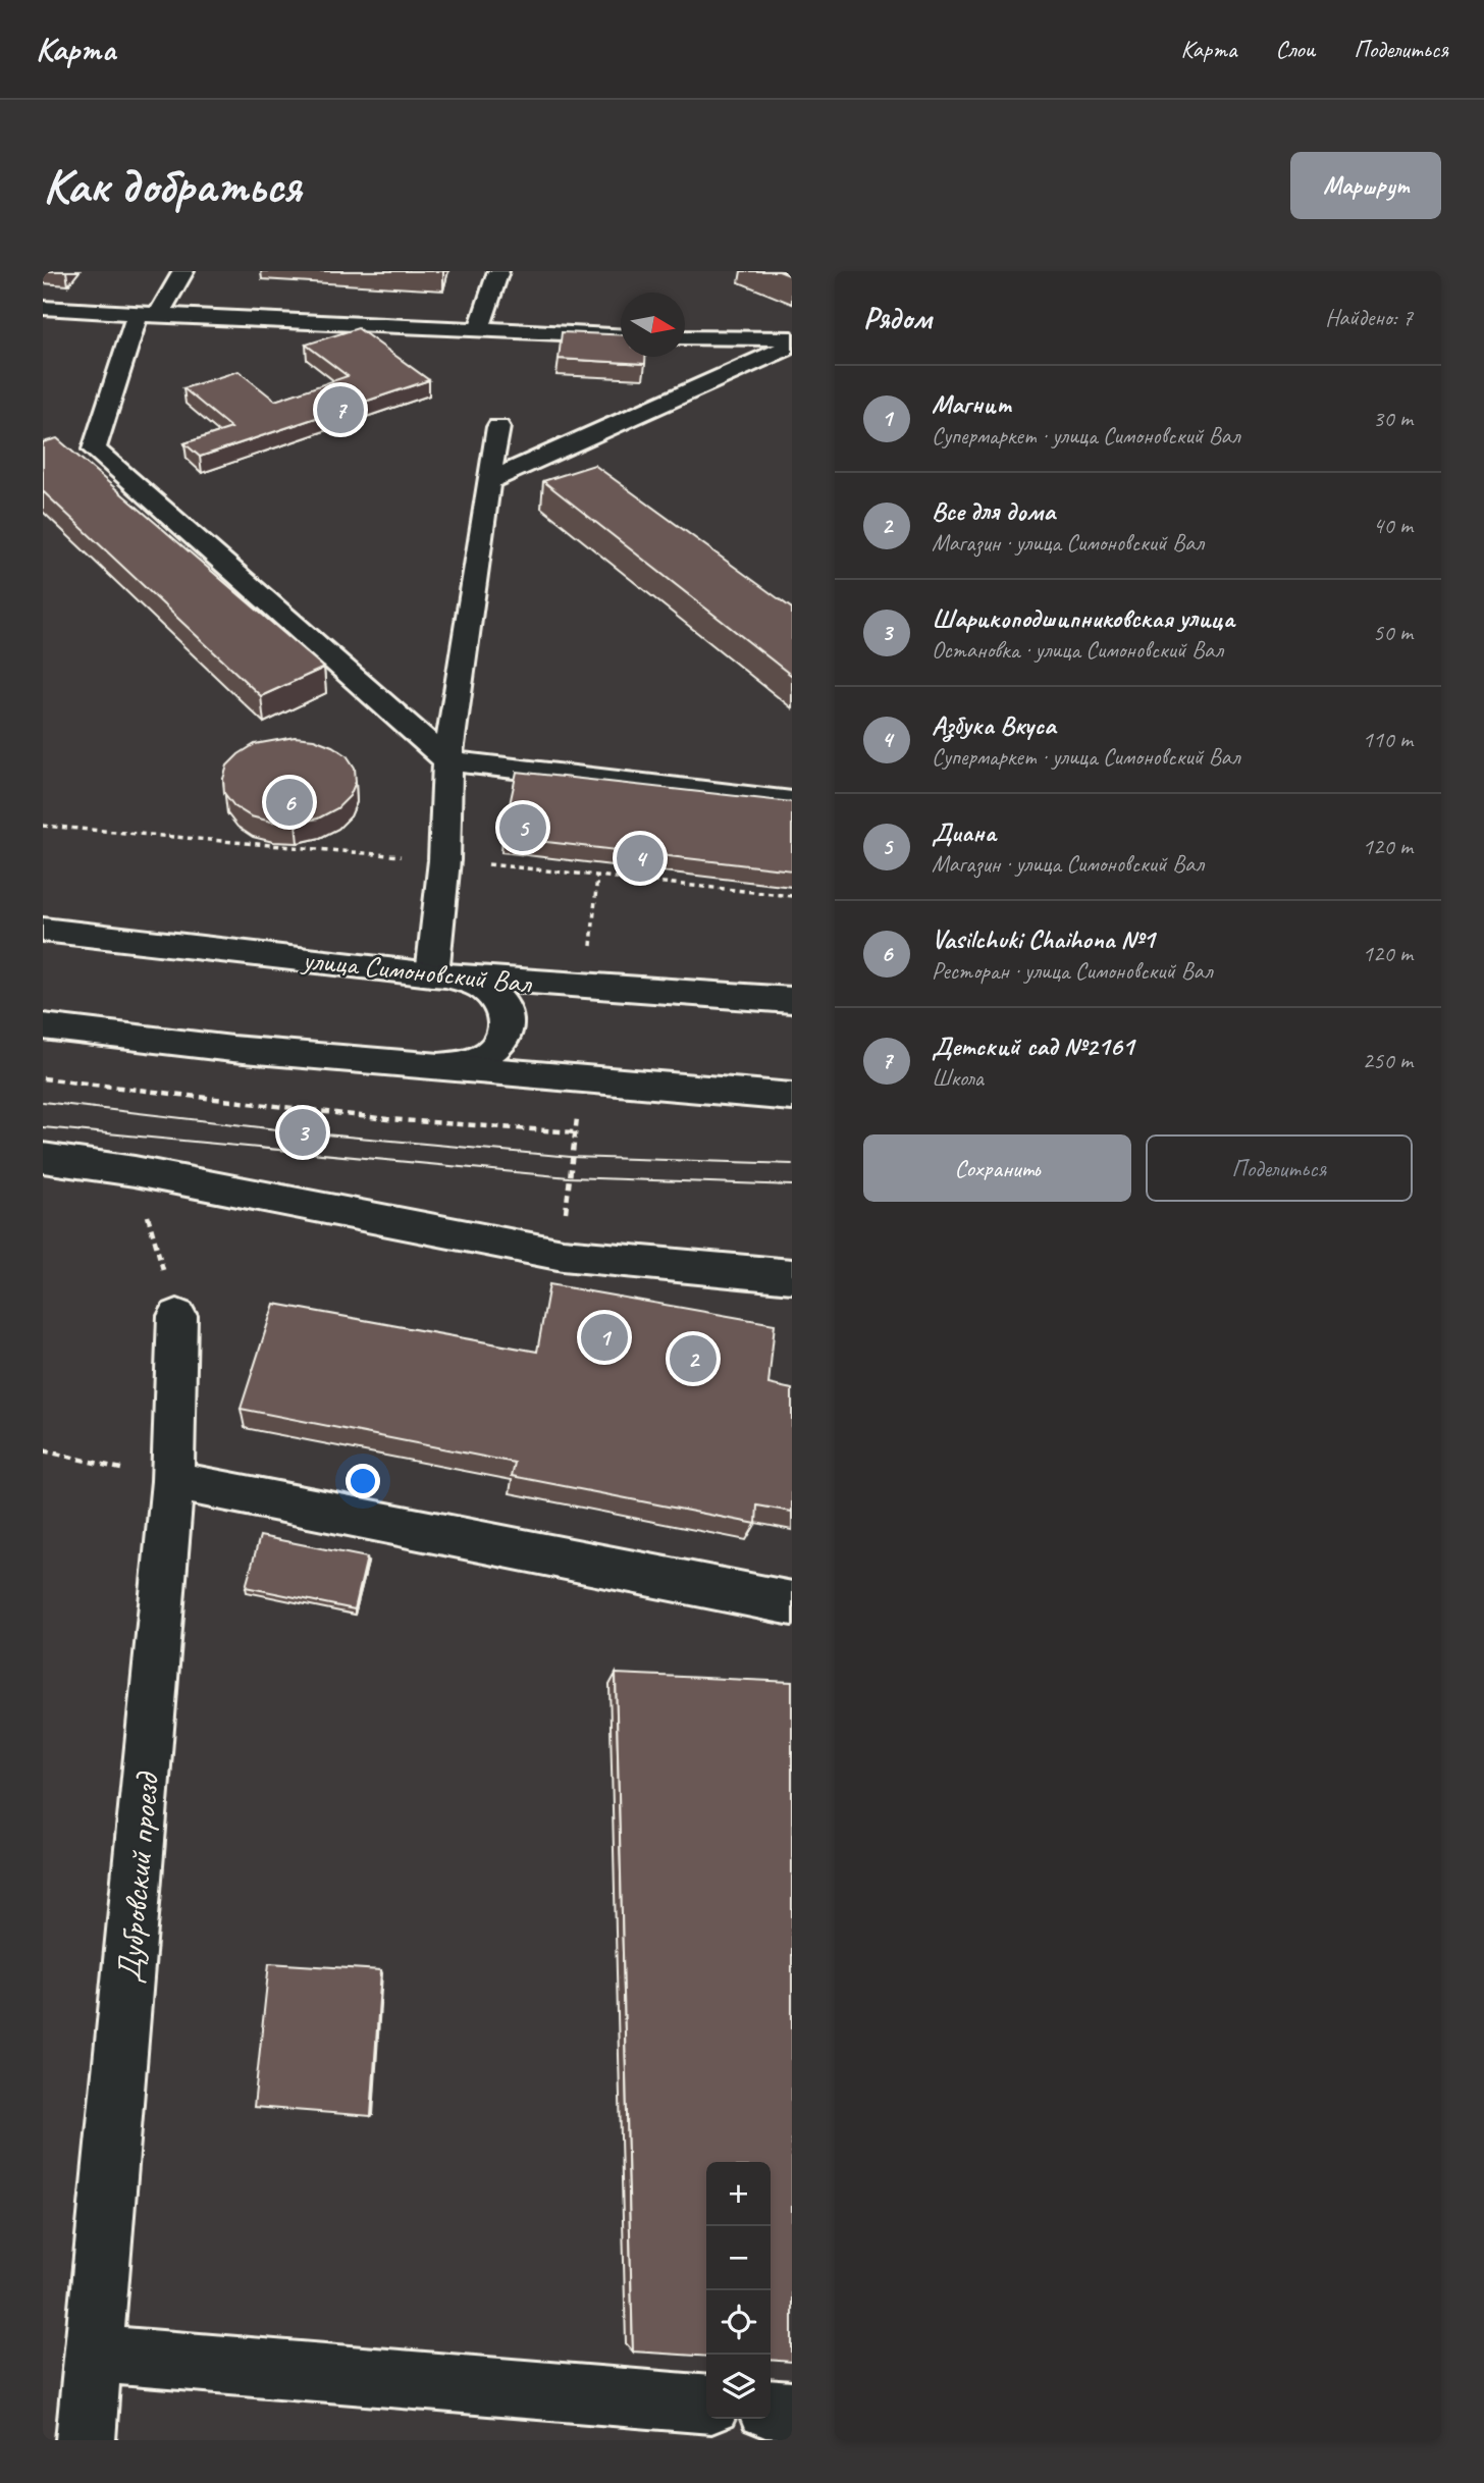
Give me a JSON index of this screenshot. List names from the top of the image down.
{
  "streets": {
    "main road": ["улица Симоновский Вал", "Дубровский проезд"]
  },
  "north": "right",
  "page": {
    "header": "Карта",
    "nav": ["Карта", "Слои", "Поделиться"],
    "buttons": [
      "Маршрут",
      ["Сохранить", "Поделиться"]
    ],
    "title": "Как добраться",
    "heading": ["Рядом", "Найдено: 7"],
    "list": [
      {
        "mark": "1",
        "name": "Магнит",
        "note": "Супермаркет · улица Симоновский Вал",
        "value": "30 m"
      },
      {
        "mark": "2",
        "name": "Все для дома",
        "note": "Магазин · улица Симоновский Вал",
        "value": "40 m"
      },
      {
        "mark": "3",
        "name": "Шарикоподшипниковская улица",
        "note": "Остановка · улица Симоновский Вал",
        "value": "50 m"
      },
      {
        "mark": "4",
        "name": "Азбука Вкуса",
        "note": "Супермаркет · улица Симоновский Вал",
        "value": "110 m"
      },
      {
        "mark": "5",
        "name": "Диана",
        "note": "Магазин · улица Симоновский Вал",
        "value": "120 m"
      },
      {
        "mark": "6",
        "name": "Vasilchuki Chaihona №1",
        "note": "Ресторан · улица Симоновский Вал",
        "value": "120 m"
      },
      {
        "mark": "7",
        "name": "Детский сад №2161",
        "note": "Школа",
        "value": "250 m"
      }
    ],
    "pins": [
      "7",
      "6",
      "5",
      "4",
      "3",
      "1",
      "2"
    ],
    "map_buttons": ["+", "−"]
  }
}
